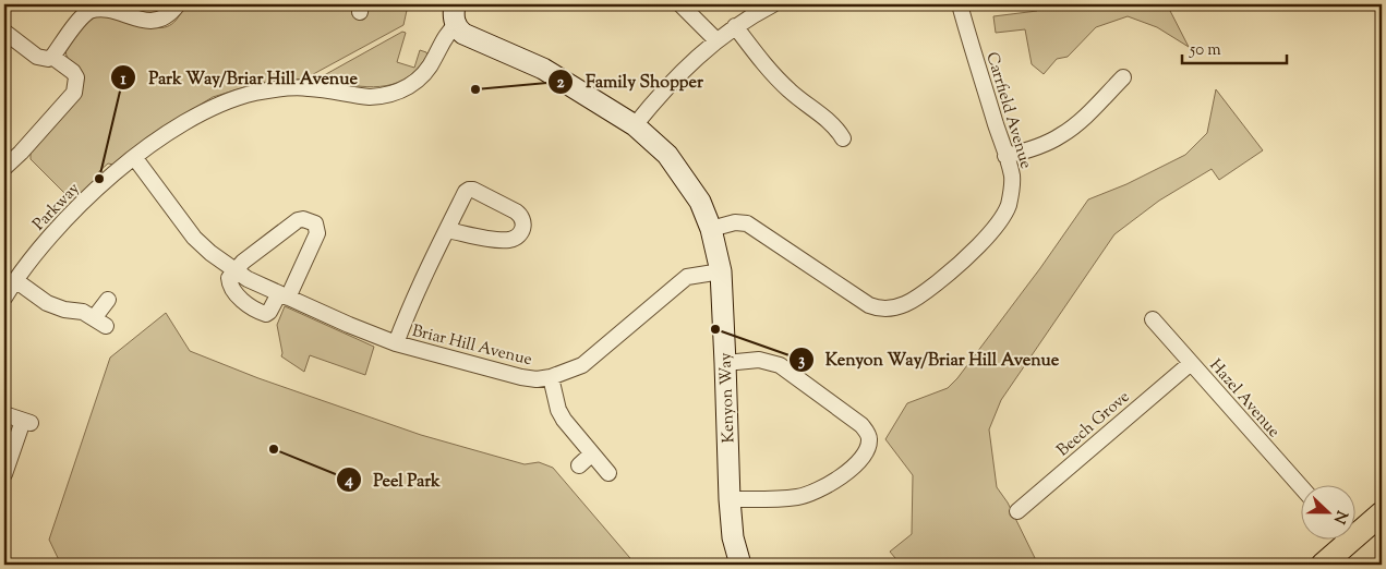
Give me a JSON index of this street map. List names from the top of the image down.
{
  "streets": {
    "street": [
      "Carrfield Avenue",
      "Parkway",
      "Briar Hill Avenue",
      "Kenyon Way",
      "Hazel Avenue",
      "Beech Grove"
    ]
  },
  "crossings": [
    ["Carrfield Avenue", "Kenyon Way"],
    ["Parkway", "Briar Hill Avenue"],
    ["Parkway", "Kenyon Way"],
    ["Briar Hill Avenue", "Kenyon Way"],
    ["Hazel Avenue", "Beech Grove"]
  ],
  "places": [
    "Family Shopper",
    "Park Way/Briar Hill Avenue",
    "Kenyon Way/Briar Hill Avenue",
    "Peel Park"
  ],
  "scale_bar": "50 m",
  "north": "right"
}
